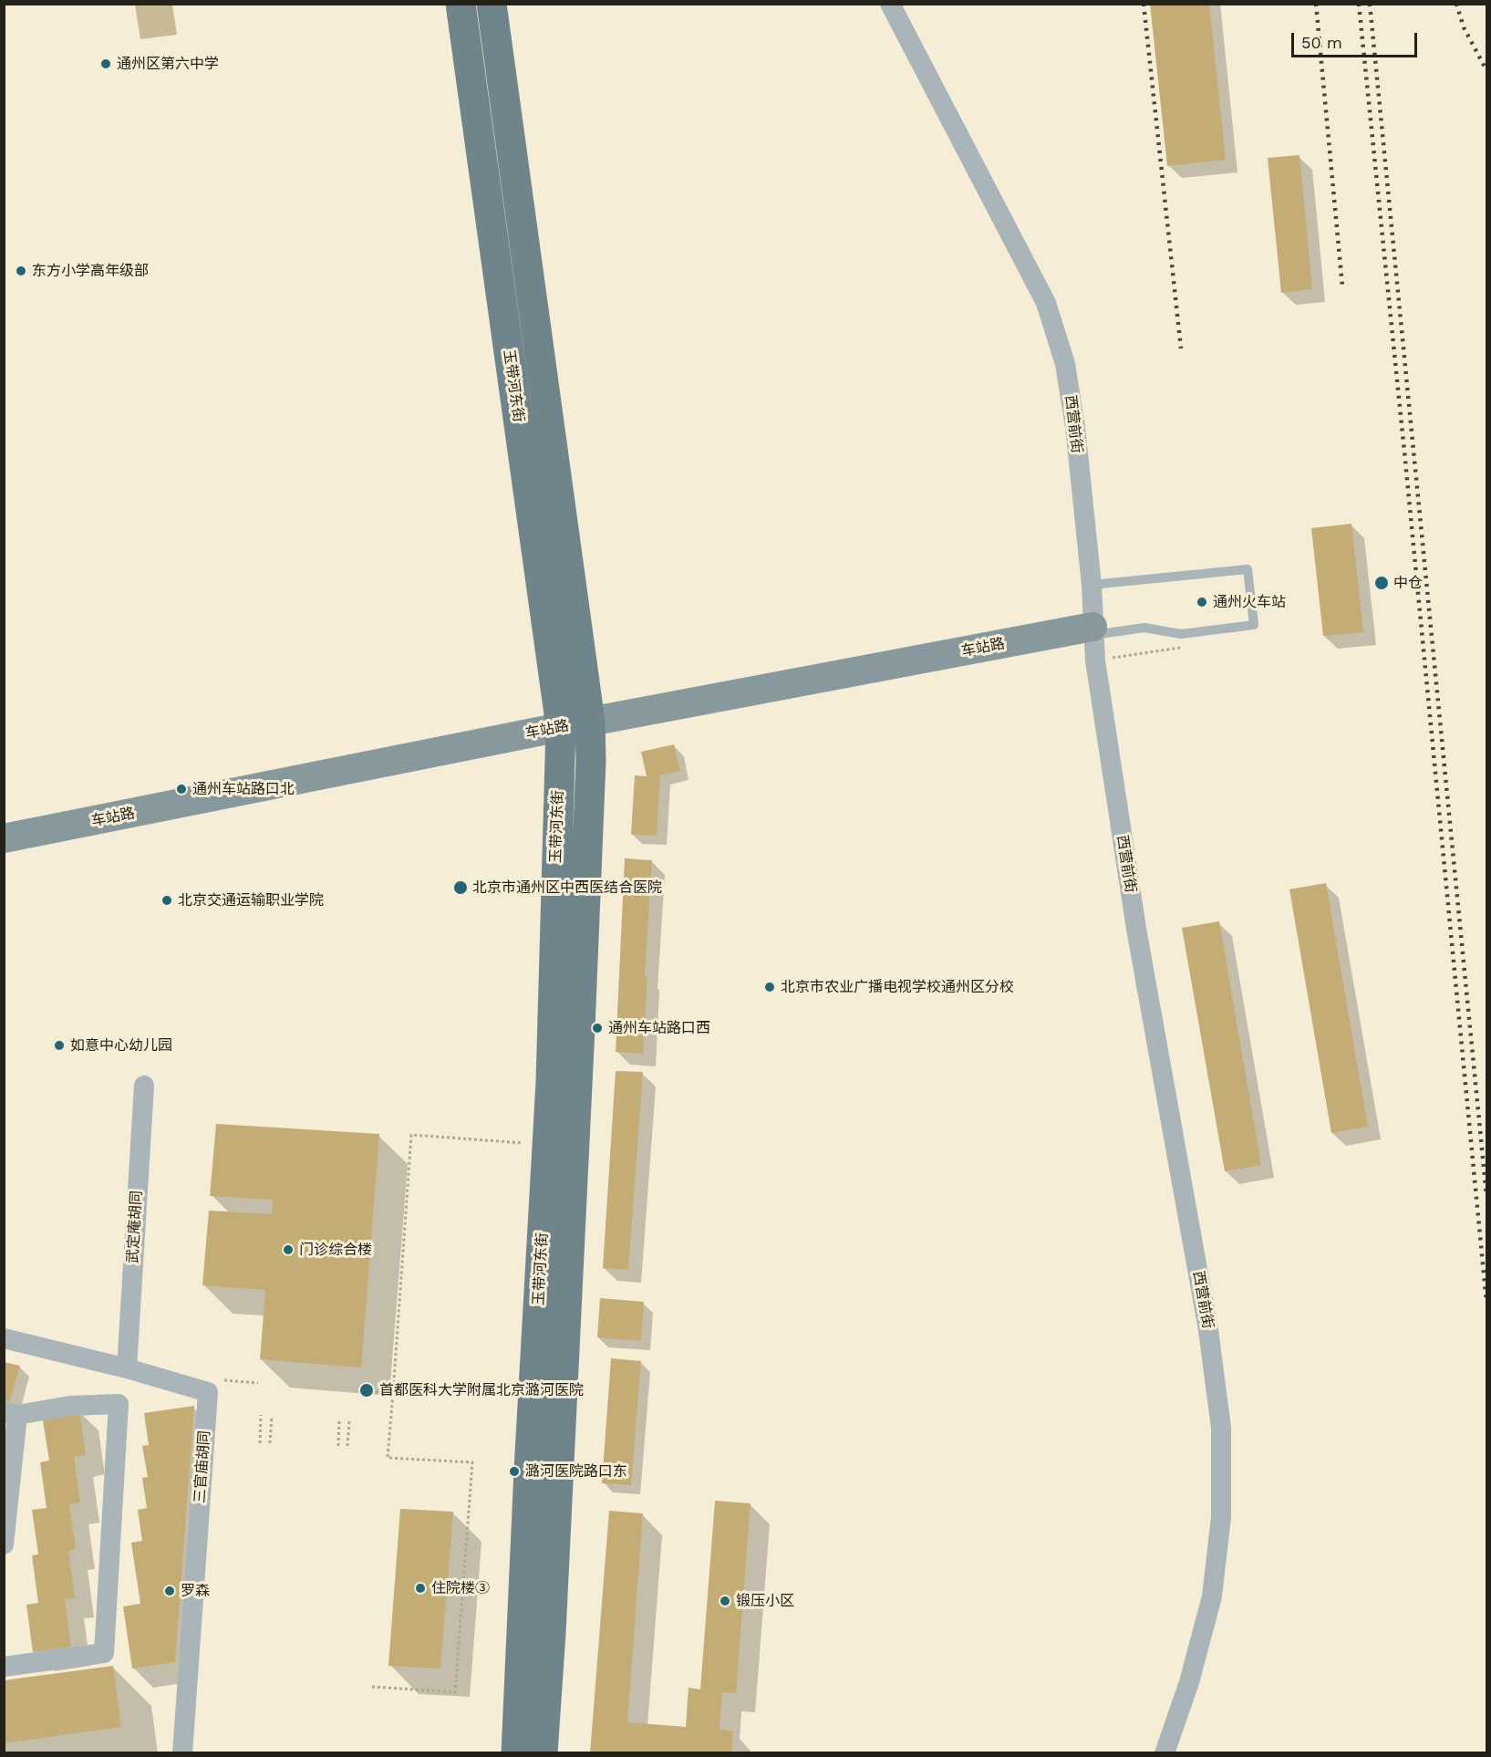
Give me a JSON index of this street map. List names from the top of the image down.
{
  "streets": {
    "main road": ["玉带河东街"],
    "street": [
      "西营前街",
      "车站路",
      "武定庵胡同",
      "三官庙胡同"
    ]
  },
  "crossings": [
    ["玉带河东街", "车站路"],
    ["西营前街", "车站路"]
  ],
  "places": [
    "通州区第六中学",
    "东方小学高年级部",
    "中仓",
    "通州火车站",
    "通州车站路口北",
    "北京市通州区中西医结合医院",
    "北京交通运输职业学院",
    "北京市农业广播电视学校通州区分校",
    "通州车站路口西",
    "如意中心幼儿园",
    "门诊综合楼",
    "首都医科大学附属北京潞河医院",
    "潞河医院路口东",
    "住院楼③",
    "罗森",
    "锻压小区"
  ],
  "scale_bar": "50 m"
}
